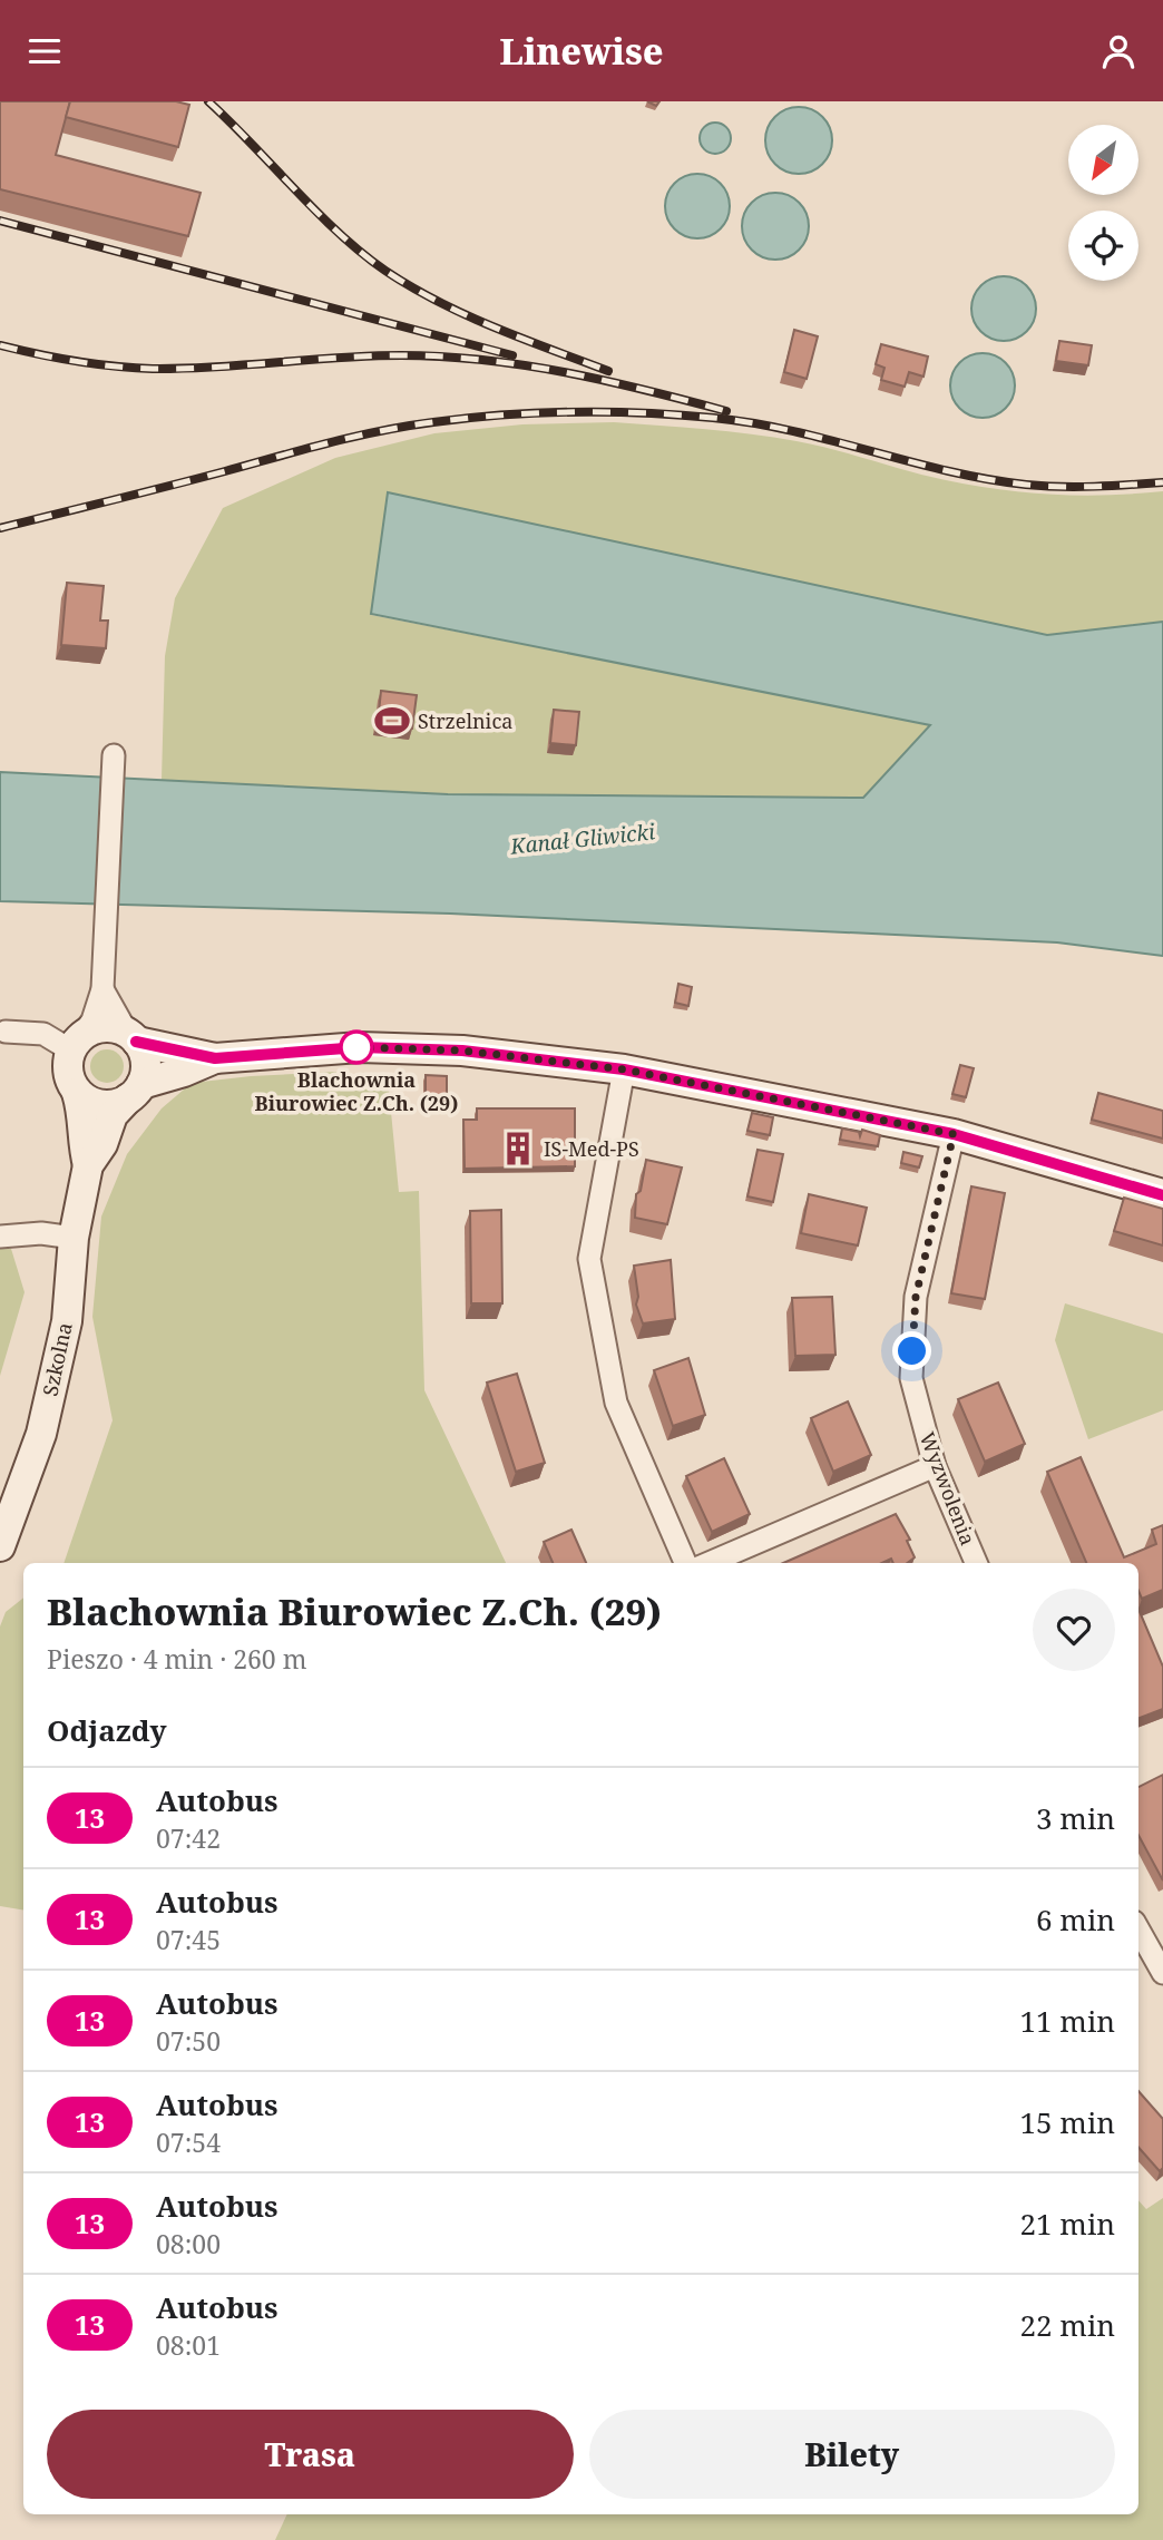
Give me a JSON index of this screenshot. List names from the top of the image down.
{
  "streets": {
    "street": ["Szkolna", "Wyzwolenia"]
  },
  "water": ["Kanał Gliwicki"],
  "places": {
    "sports": ["Strzelnica"],
    "other": ["Blachownia Biurowiec Z.Ch. (29)"],
    "building": ["IS-Med-PS"]
  },
  "lines": ["bus line 13"],
  "north": "bottom left",
  "page": {
    "header": "Linewise",
    "heading": [
      ["Blachownia Biurowiec Z.Ch. (29)", "Pieszo · 4 min · 260 m"],
      "Odjazdy"
    ],
    "list": [
      {
        "mark": "13",
        "name": "Autobus",
        "note": "07:42",
        "value": "3 min"
      },
      {
        "mark": "13",
        "name": "Autobus",
        "note": "07:45",
        "value": "6 min"
      },
      {
        "mark": "13",
        "name": "Autobus",
        "note": "07:50",
        "value": "11 min"
      },
      {
        "mark": "13",
        "name": "Autobus",
        "note": "07:54",
        "value": "15 min"
      },
      {
        "mark": "13",
        "name": "Autobus",
        "note": "08:00",
        "value": "21 min"
      },
      {
        "mark": "13",
        "name": "Autobus",
        "note": "08:01",
        "value": "22 min"
      }
    ],
    "buttons": ["Trasa", "Bilety"]
  }
}
